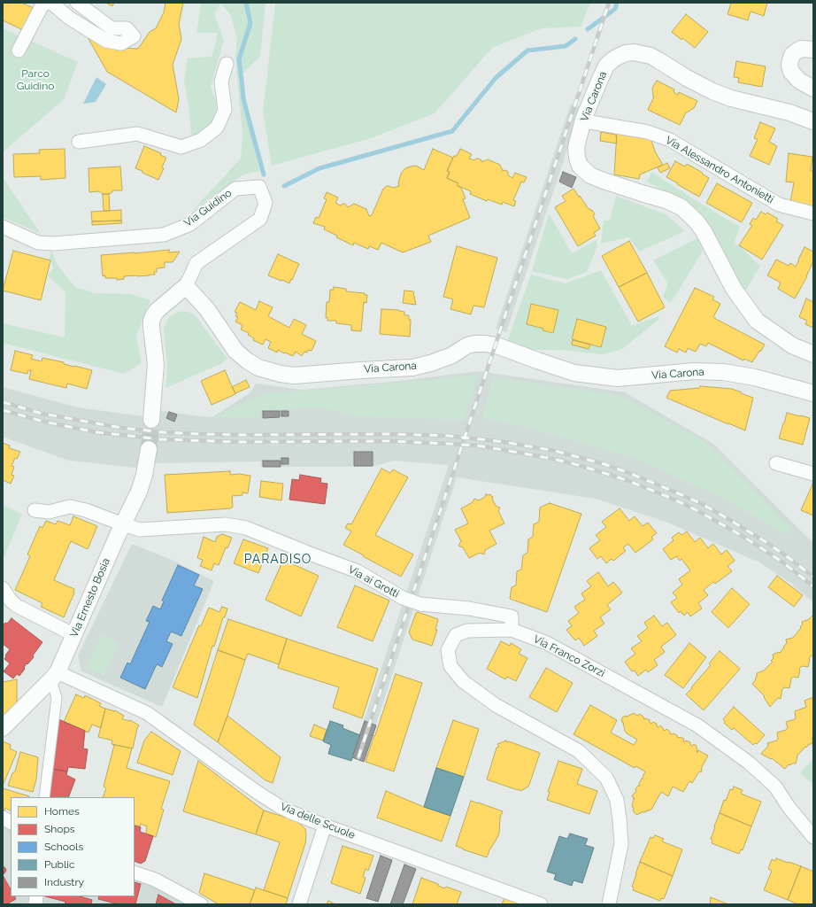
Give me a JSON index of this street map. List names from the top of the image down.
{
  "streets": {
    "street": [
      "Via Carona",
      "Via Alessandro Antonietti",
      "Via Guidino",
      "Via ai Grotti",
      "Via Ernesto Bosia",
      "Via Franco Zorzi",
      "Via delle Scuole"
    ]
  },
  "crossings": [
    ["Via Carona", "Via Alessandro Antonietti"],
    ["Via Carona", "Via Guidino"],
    ["Via ai Grotti", "Via Ernesto Bosia"],
    ["Via ai Grotti", "Via Franco Zorzi"],
    ["Via Ernesto Bosia", "Via delle Scuole"]
  ],
  "districts": ["PARADISO"],
  "parks": ["Parco Guidino"],
  "legend": [
    "Homes",
    "Shops",
    "Schools",
    "Public",
    "Industry"
  ]
}
